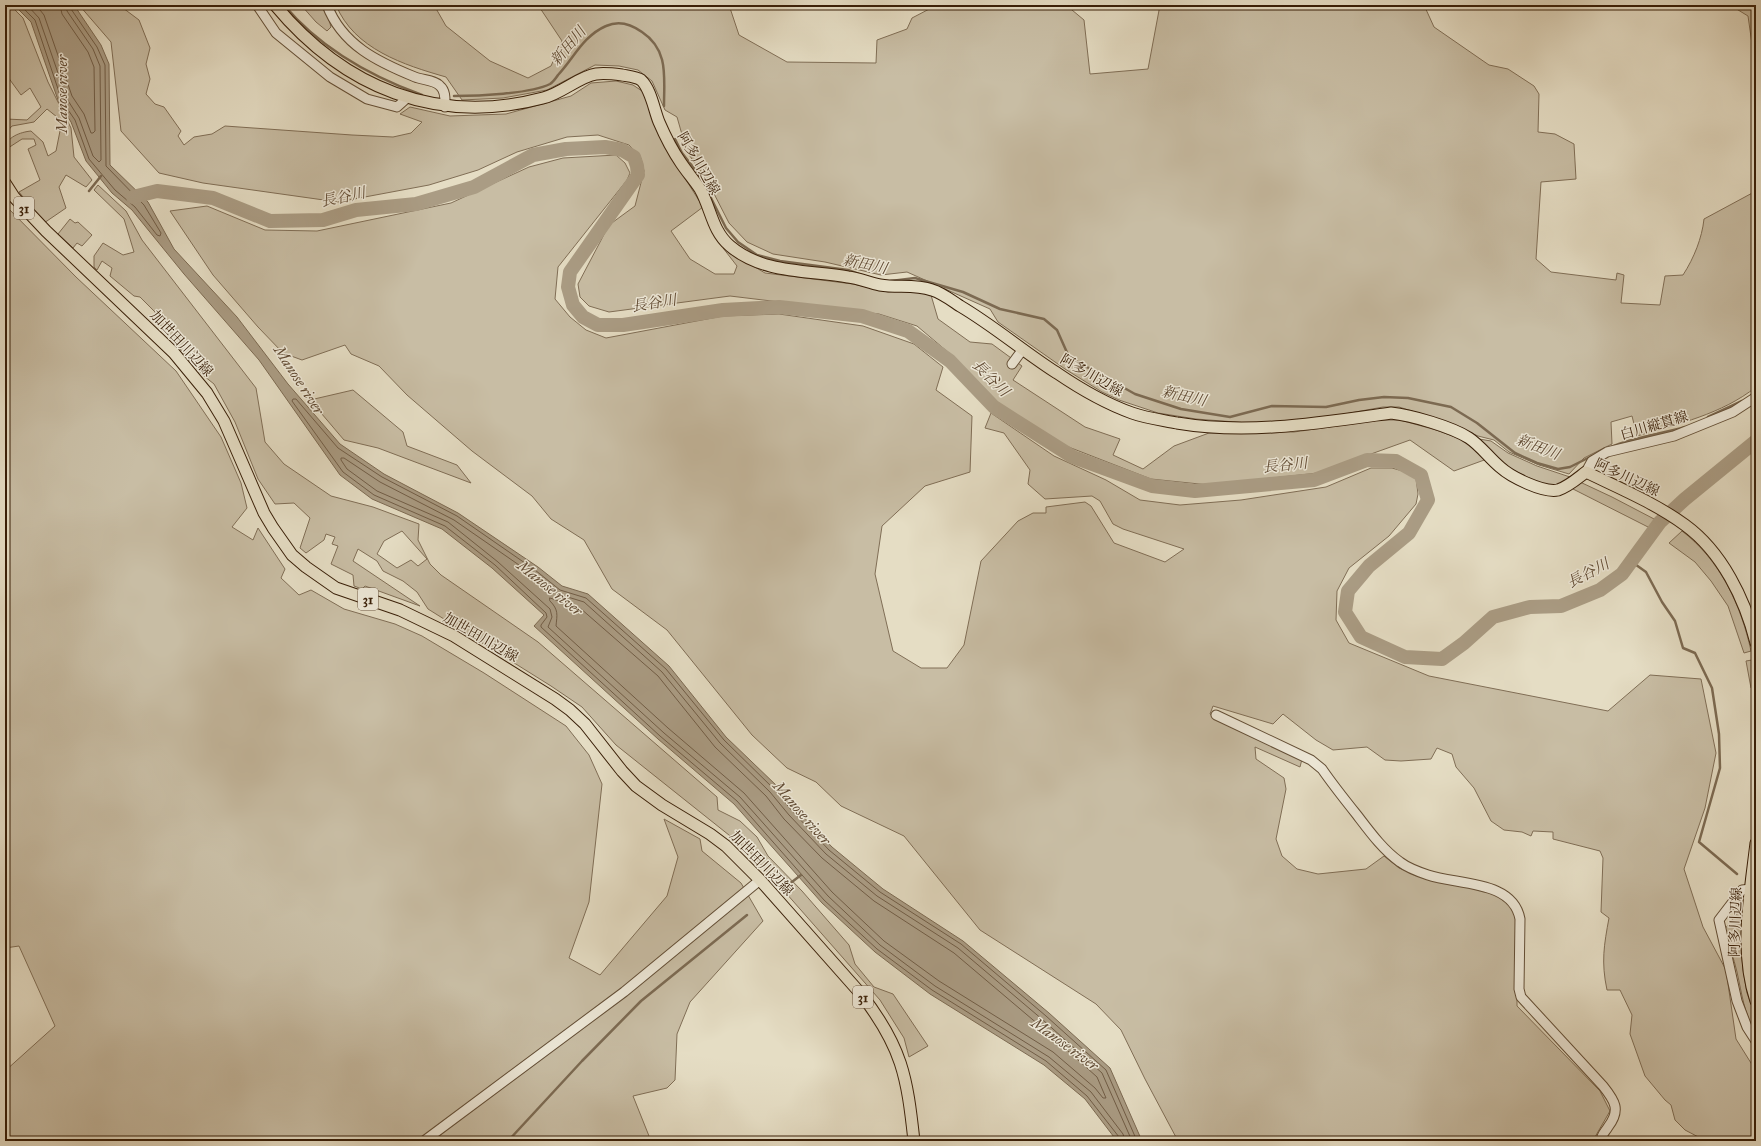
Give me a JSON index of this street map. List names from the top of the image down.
{
  "streets": {
    "main road": ["阿多川辺線", "31", "加世田川辺線"],
    "street": ["白川縦貫線"]
  },
  "crossings": [
    ["阿多川辺線", "白川縦貫線"]
  ],
  "water": ["新田川", "Manose river", "長谷川"]
}
